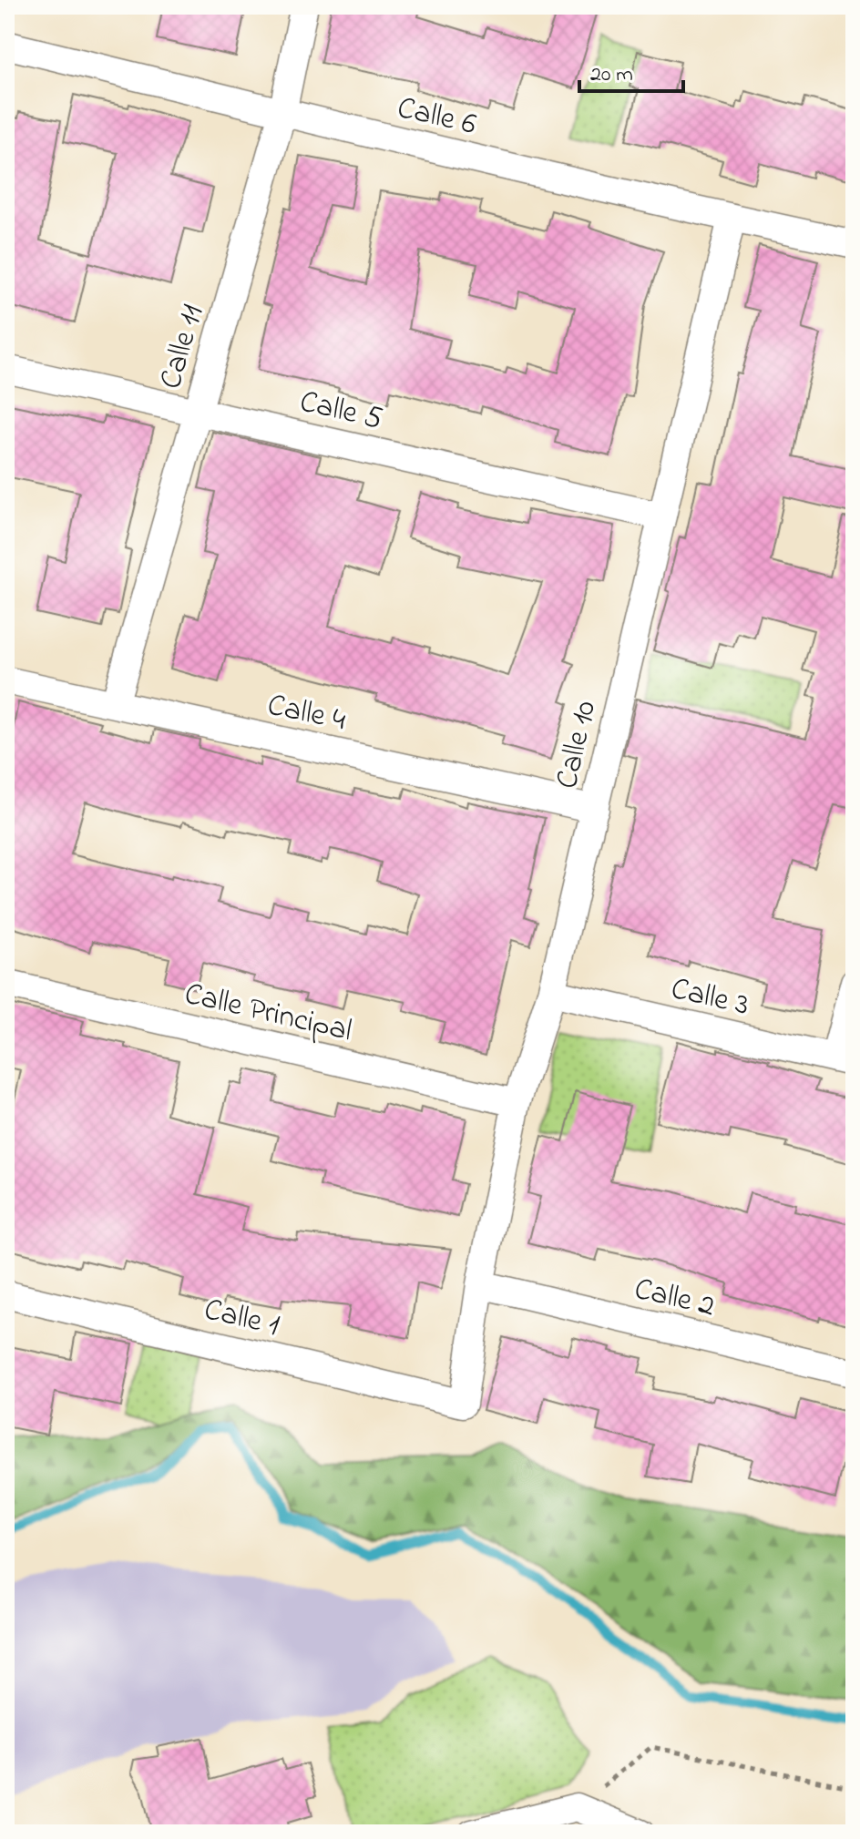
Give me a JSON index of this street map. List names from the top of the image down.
{
  "streets": {
    "street": [
      "Calle 6",
      "Calle 11",
      "Calle 5",
      "Calle 4",
      "Calle 10",
      "Calle 3",
      "Calle Principal",
      "Calle 2",
      "Calle 1"
    ]
  },
  "crossings": [
    ["Calle 6", "Calle 11"],
    ["Calle 6", "Calle 10"],
    ["Calle 11", "Calle 5"],
    ["Calle 11", "Calle 4"],
    ["Calle 5", "Calle 10"],
    ["Calle 4", "Calle 10"],
    ["Calle 10", "Calle 3"],
    ["Calle 10", "Calle Principal"],
    ["Calle 10", "Calle 2"],
    ["Calle 10", "Calle 1"]
  ],
  "scale_bar": "20 m"
}
